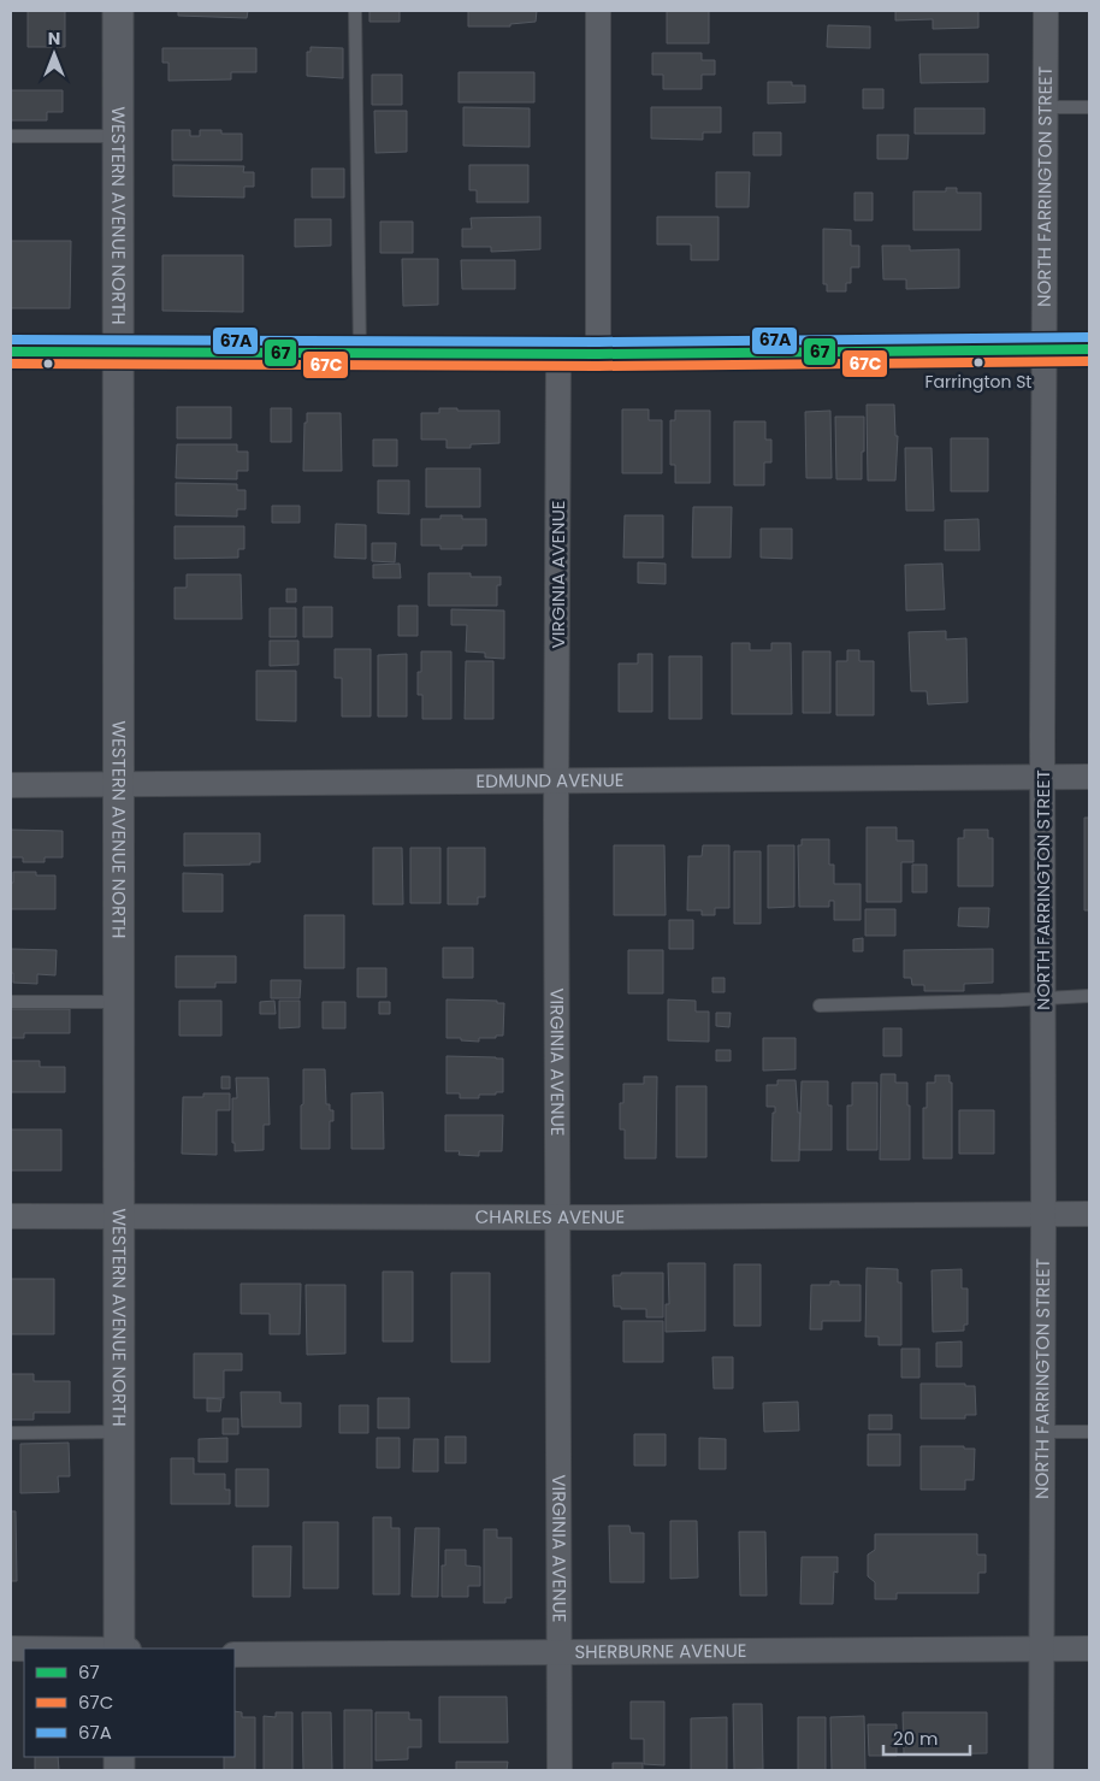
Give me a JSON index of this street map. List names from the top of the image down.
{
  "streets": {
    "street": [
      "NORTH FARRINGTON STREET",
      "WESTERN AVENUE NORTH",
      "VIRGINIA AVENUE",
      "EDMUND AVENUE",
      "CHARLES AVENUE",
      "SHERBURNE AVENUE"
    ]
  },
  "crossings": [
    ["NORTH FARRINGTON STREET", "EDMUND AVENUE"],
    ["NORTH FARRINGTON STREET", "CHARLES AVENUE"],
    ["NORTH FARRINGTON STREET", "SHERBURNE AVENUE"],
    ["WESTERN AVENUE NORTH", "EDMUND AVENUE"],
    ["WESTERN AVENUE NORTH", "CHARLES AVENUE"],
    ["VIRGINIA AVENUE", "EDMUND AVENUE"],
    ["VIRGINIA AVENUE", "CHARLES AVENUE"],
    ["VIRGINIA AVENUE", "SHERBURNE AVENUE"]
  ],
  "places": ["Farrington St"],
  "lines": ["transit line 67A", "transit line 67", "transit line 67C"],
  "legend": ["67", "67C", "67A"],
  "scale_bar": "20 m",
  "north": "top"
}
